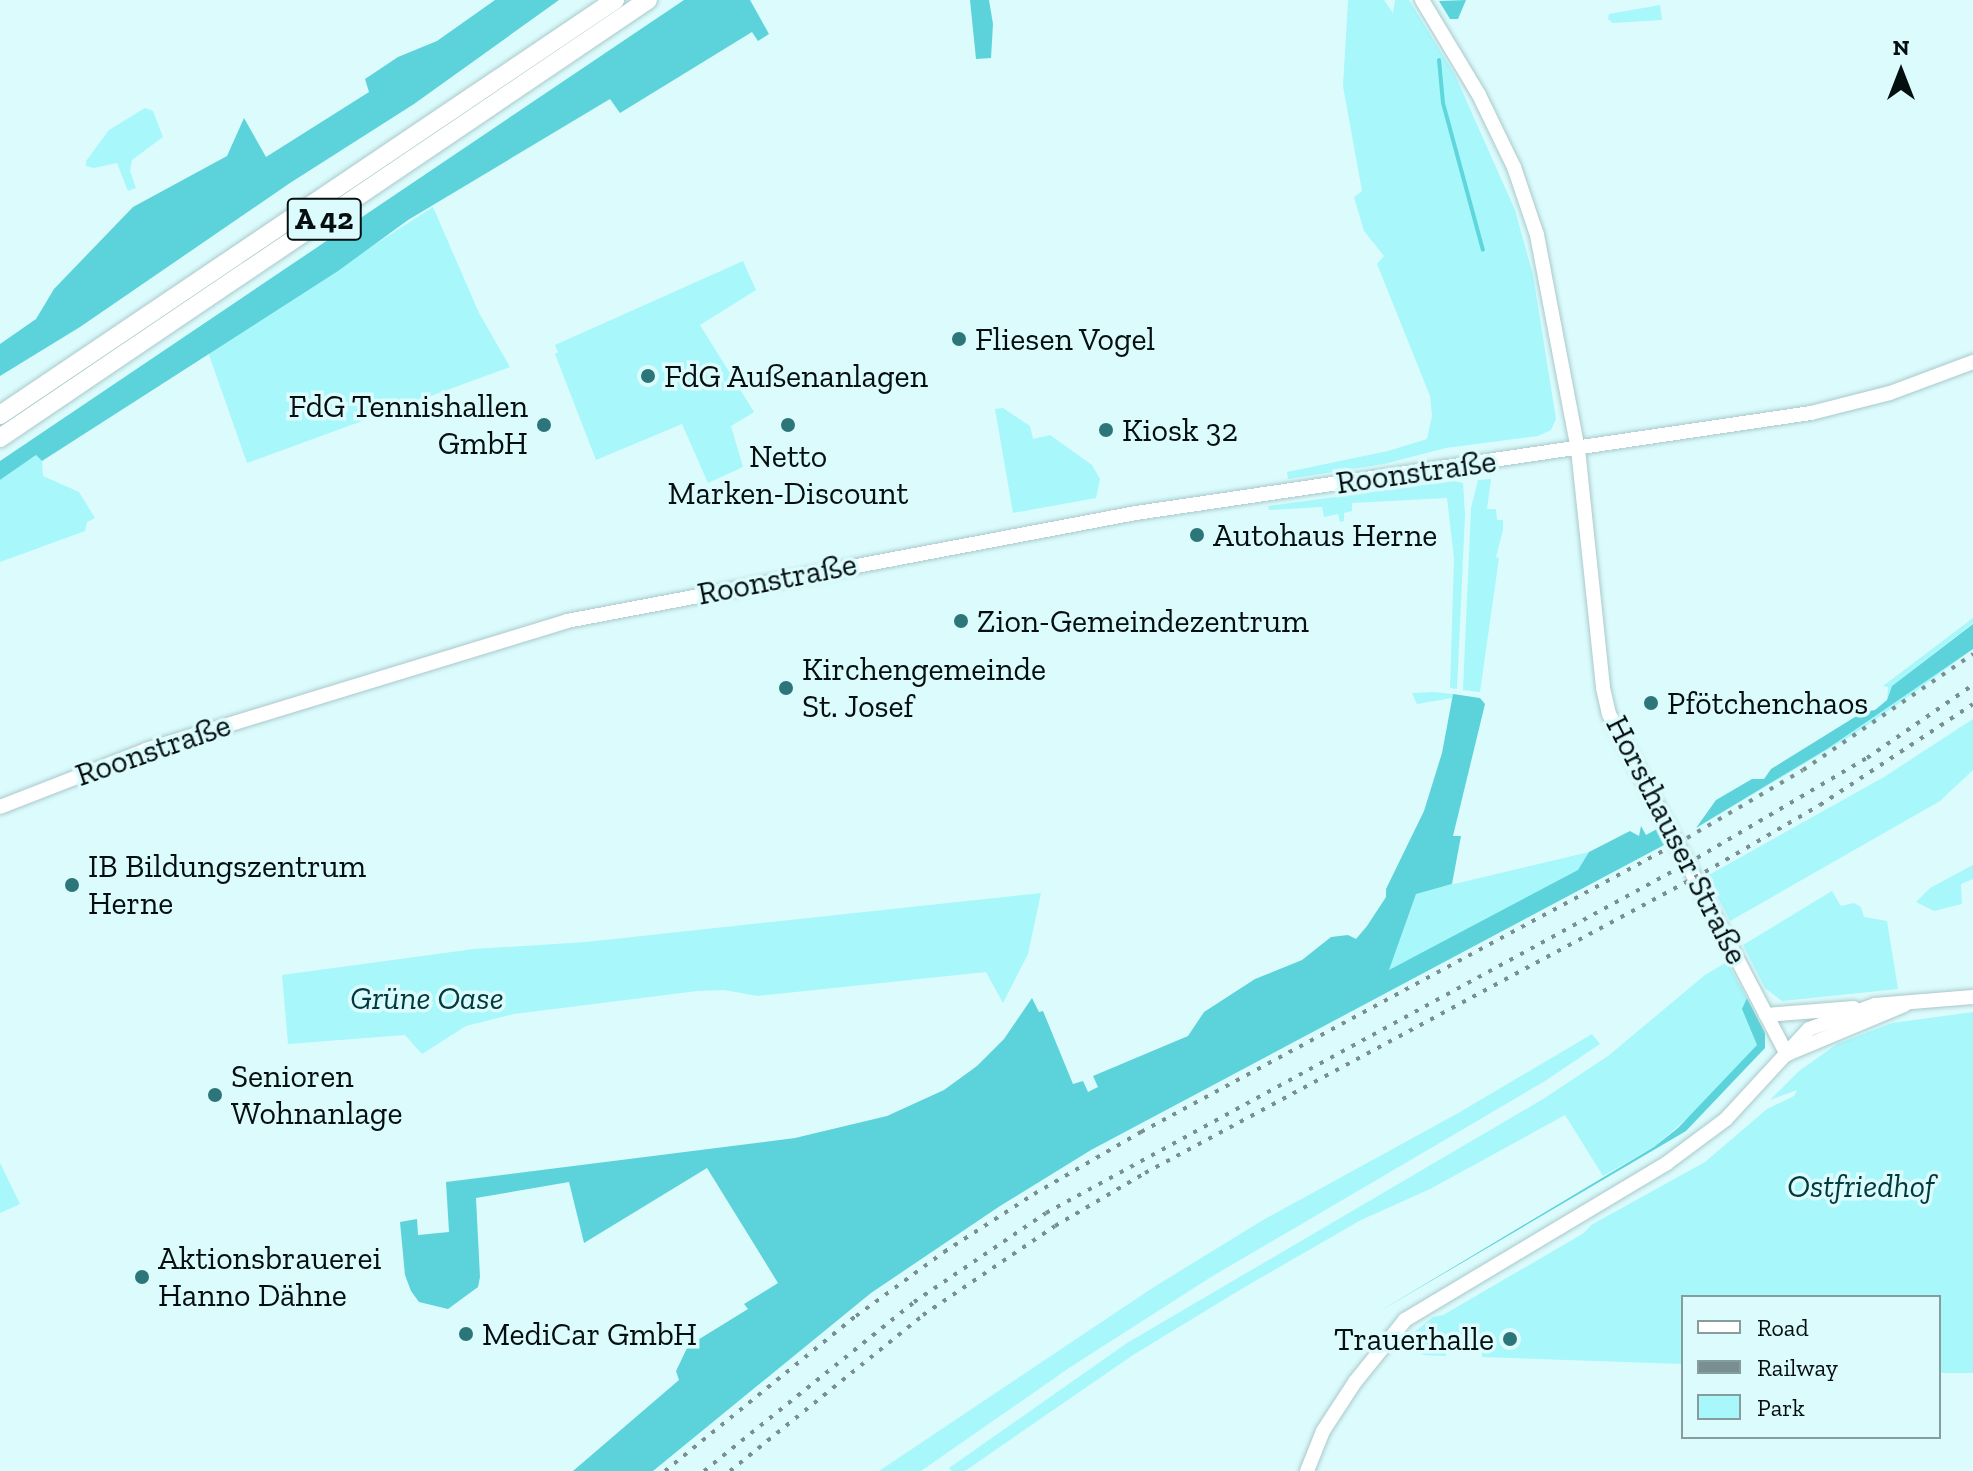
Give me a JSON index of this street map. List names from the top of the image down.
{
  "streets": {
    "highway": ["A 42"],
    "street": ["Roonstraße", "Horsthauser Straße"]
  },
  "crossings": [
    ["Roonstraße", "Horsthauser Straße"]
  ],
  "parks": ["Grüne Oase", "Ostfriedhof"],
  "places": [
    "Fliesen Vogel",
    "FdG Außenanlagen",
    "FdG Tennishallen GmbH",
    "Netto Marken-Discount",
    "Kiosk 32",
    "Autohaus Herne",
    "Zion-Gemeindezentrum",
    "Kirchengemeinde St. Josef",
    "Pfötchenchaos",
    "IB Bildungszentrum Herne",
    "Senioren Wohnanlage",
    "Aktionsbrauerei Hanno Dähne",
    "MediCar GmbH",
    "Trauerhalle"
  ],
  "legend": ["Road", "Railway", "Park"],
  "north": "top"
}
